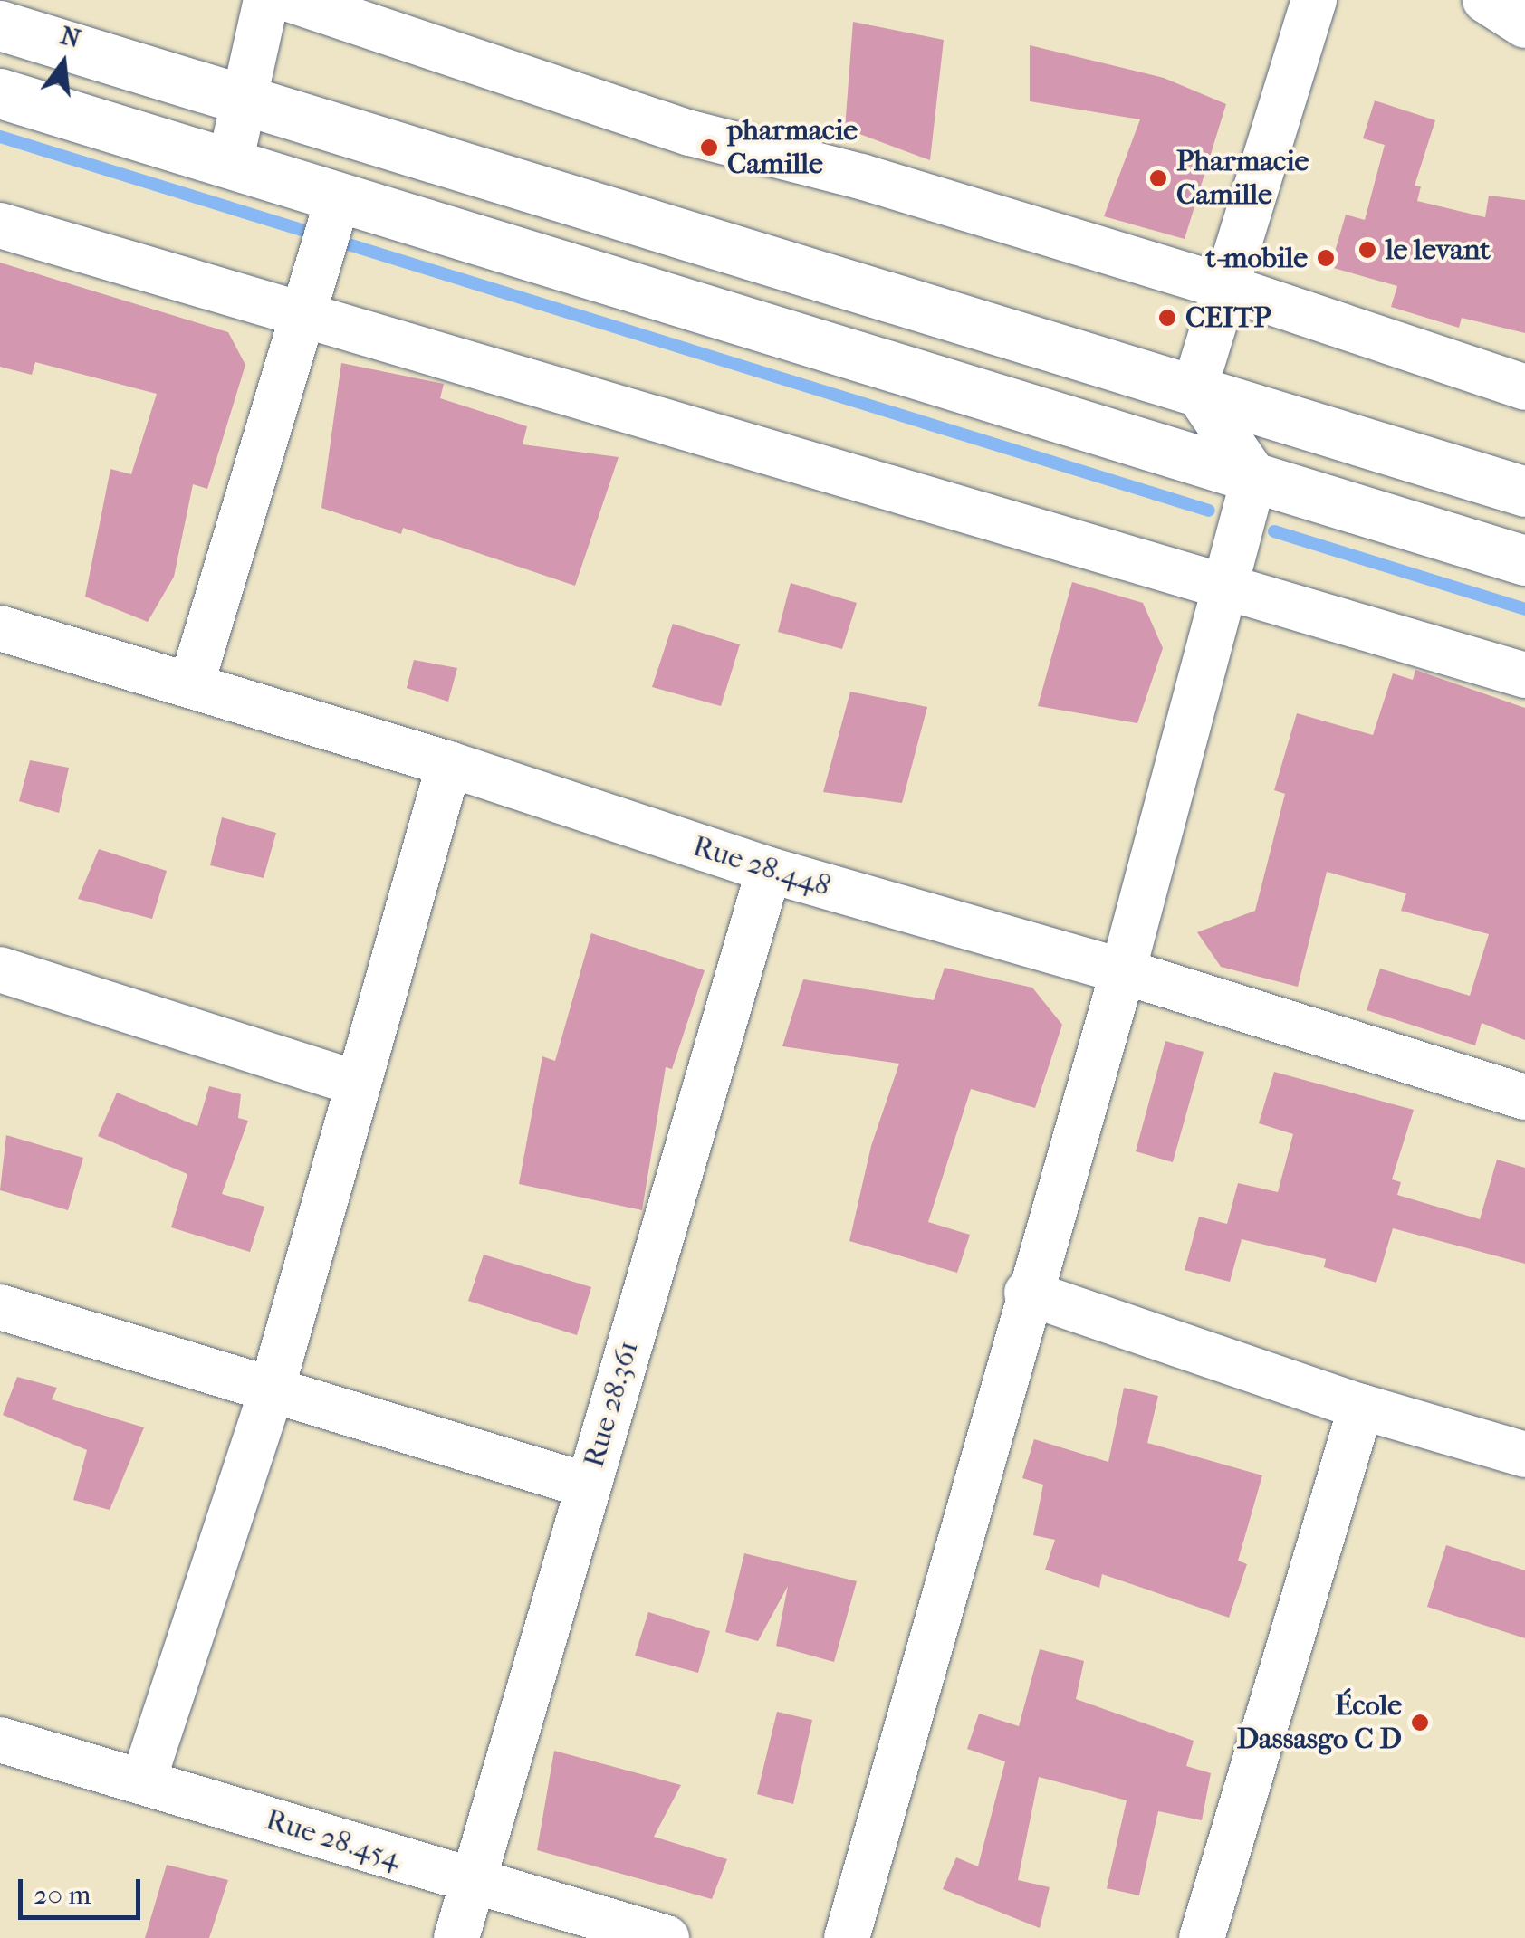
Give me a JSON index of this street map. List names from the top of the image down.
{
  "streets": {
    "street": ["Rue 28.448", "Rue 28.361", "Rue 28.454"]
  },
  "crossings": [
    ["Rue 28.448", "Rue 28.361"],
    ["Rue 28.361", "Rue 28.454"]
  ],
  "places": [
    "pharmacie Camille",
    "Pharmacie Camille",
    "le levant",
    "t-mobile",
    "CEITP",
    "École Dassasgo C D"
  ],
  "scale_bar": "20 m",
  "north": "top"
}
